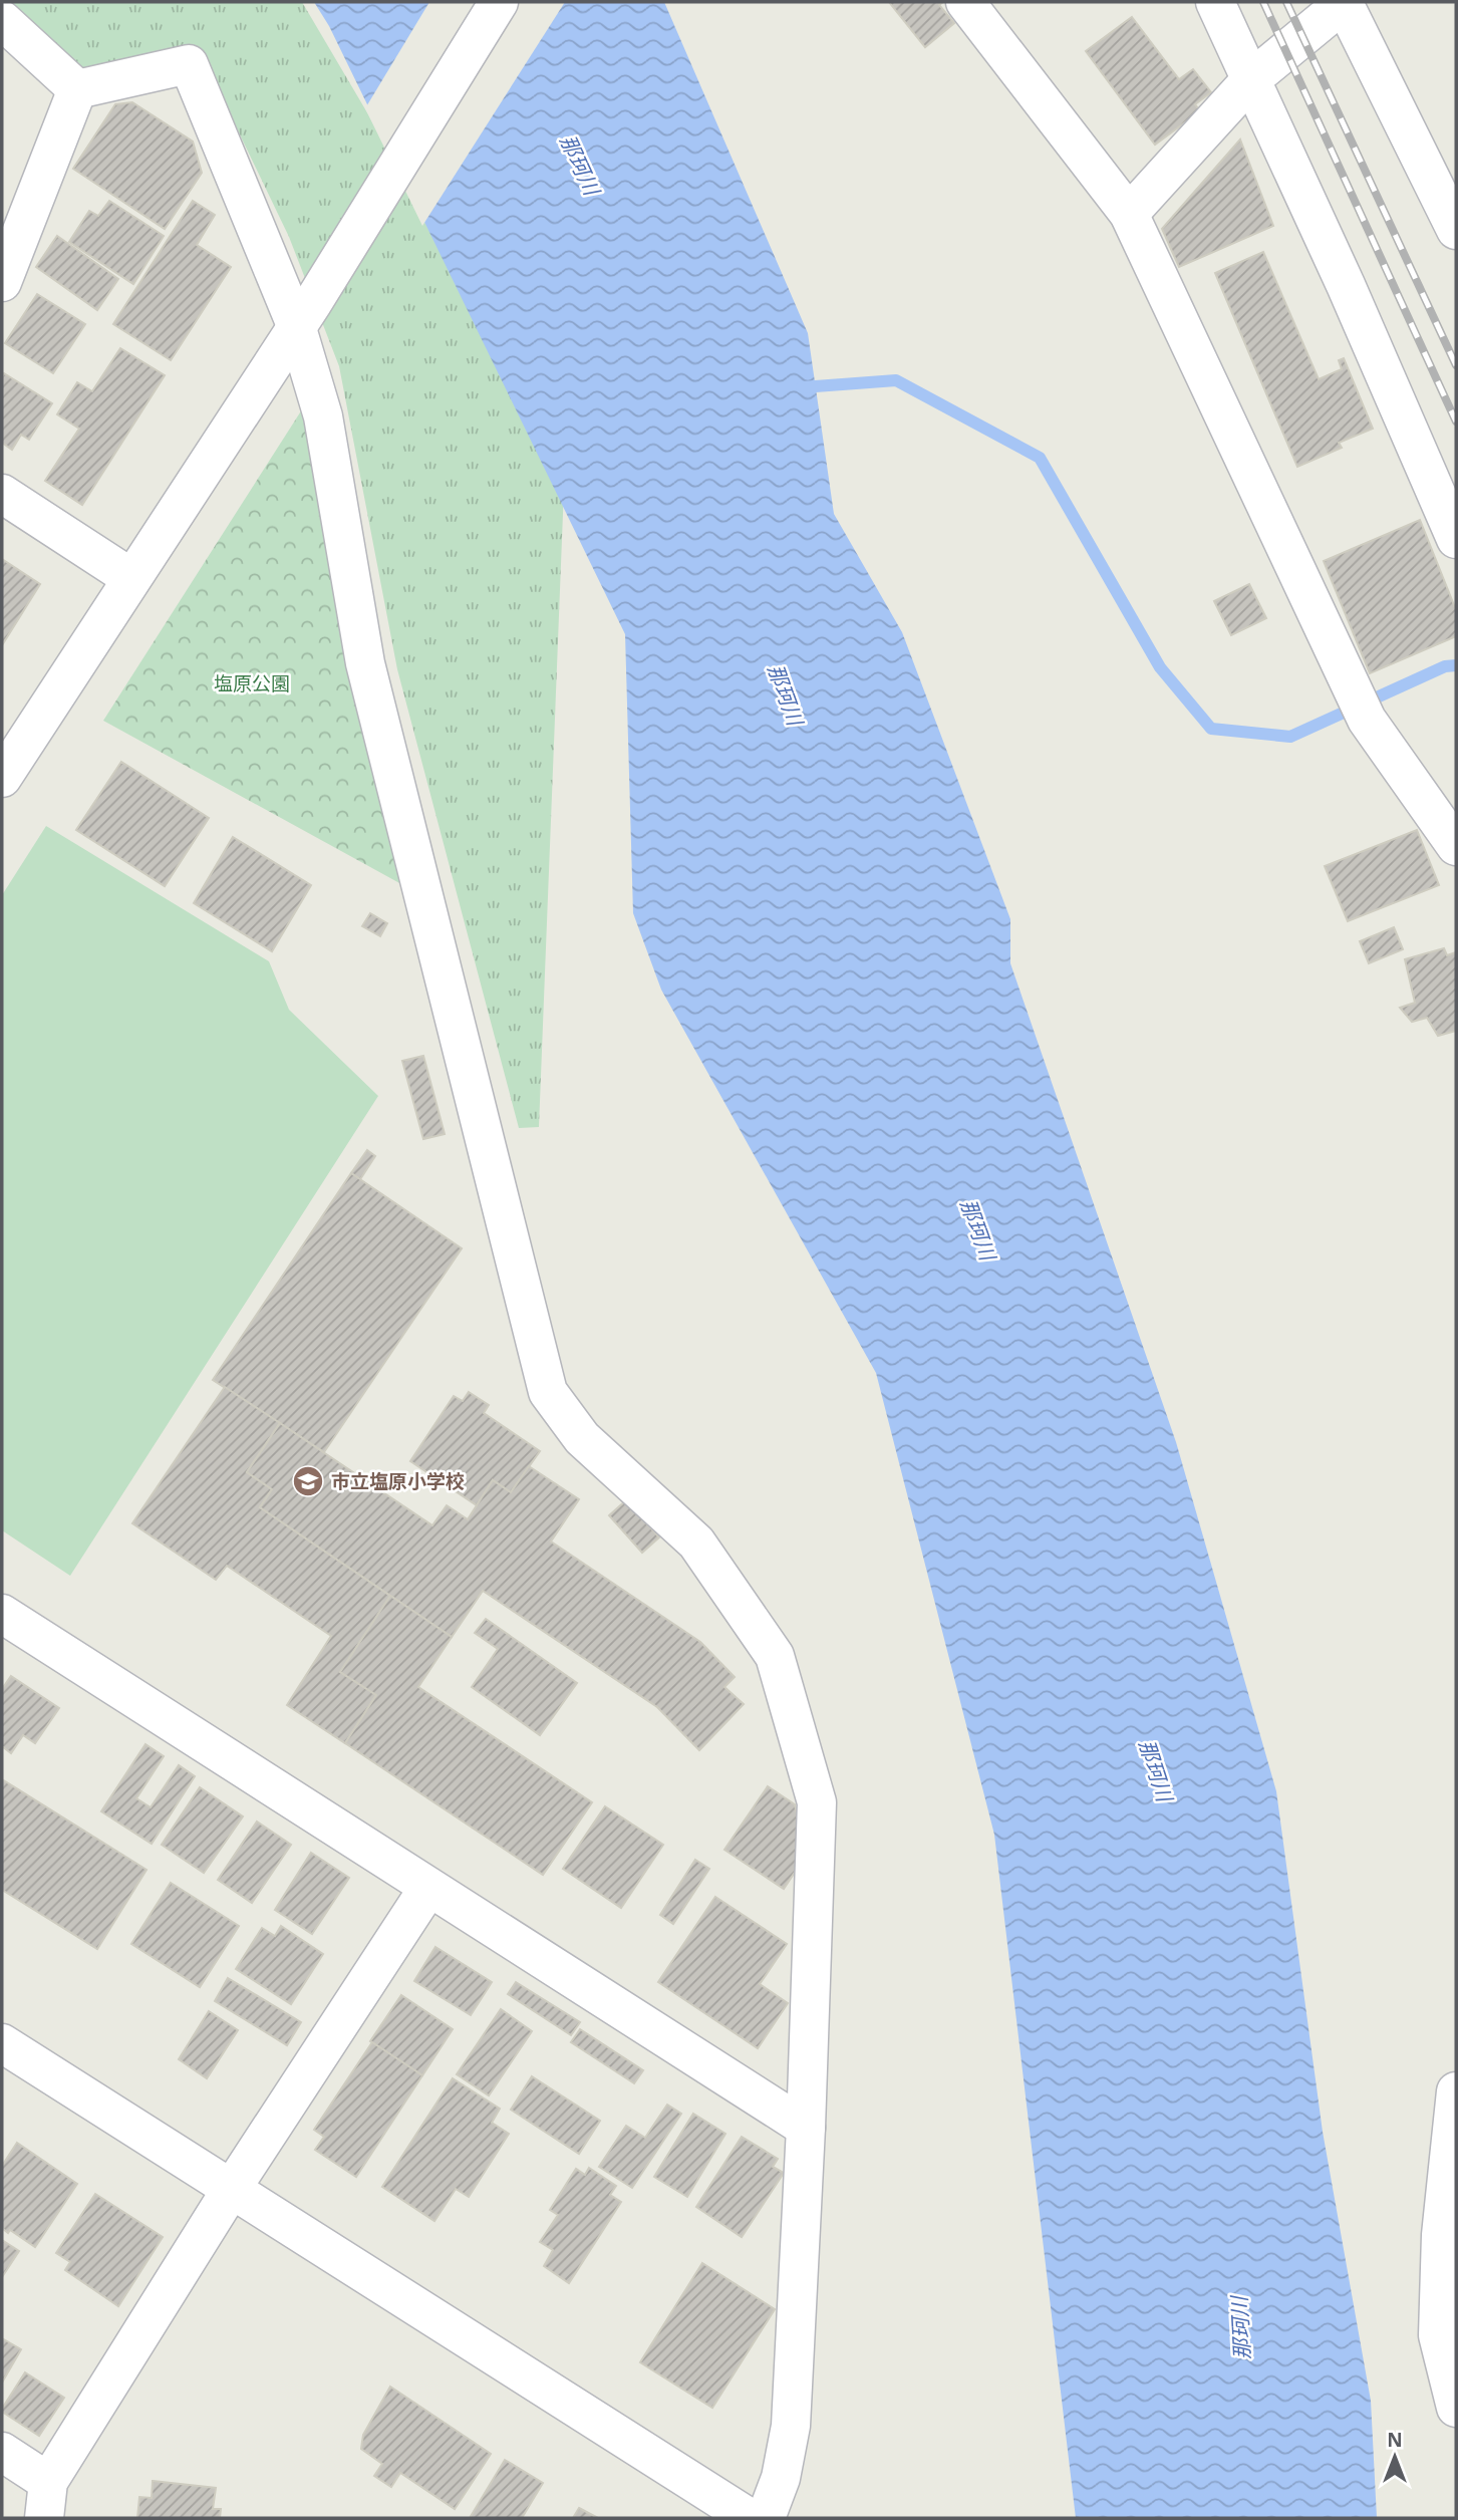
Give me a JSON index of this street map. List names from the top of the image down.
{
  "water": ["那珂川"],
  "parks": ["塩原公園"],
  "places": {
    "school or university": ["市立塩原小学校"]
  },
  "north": "top"
}
